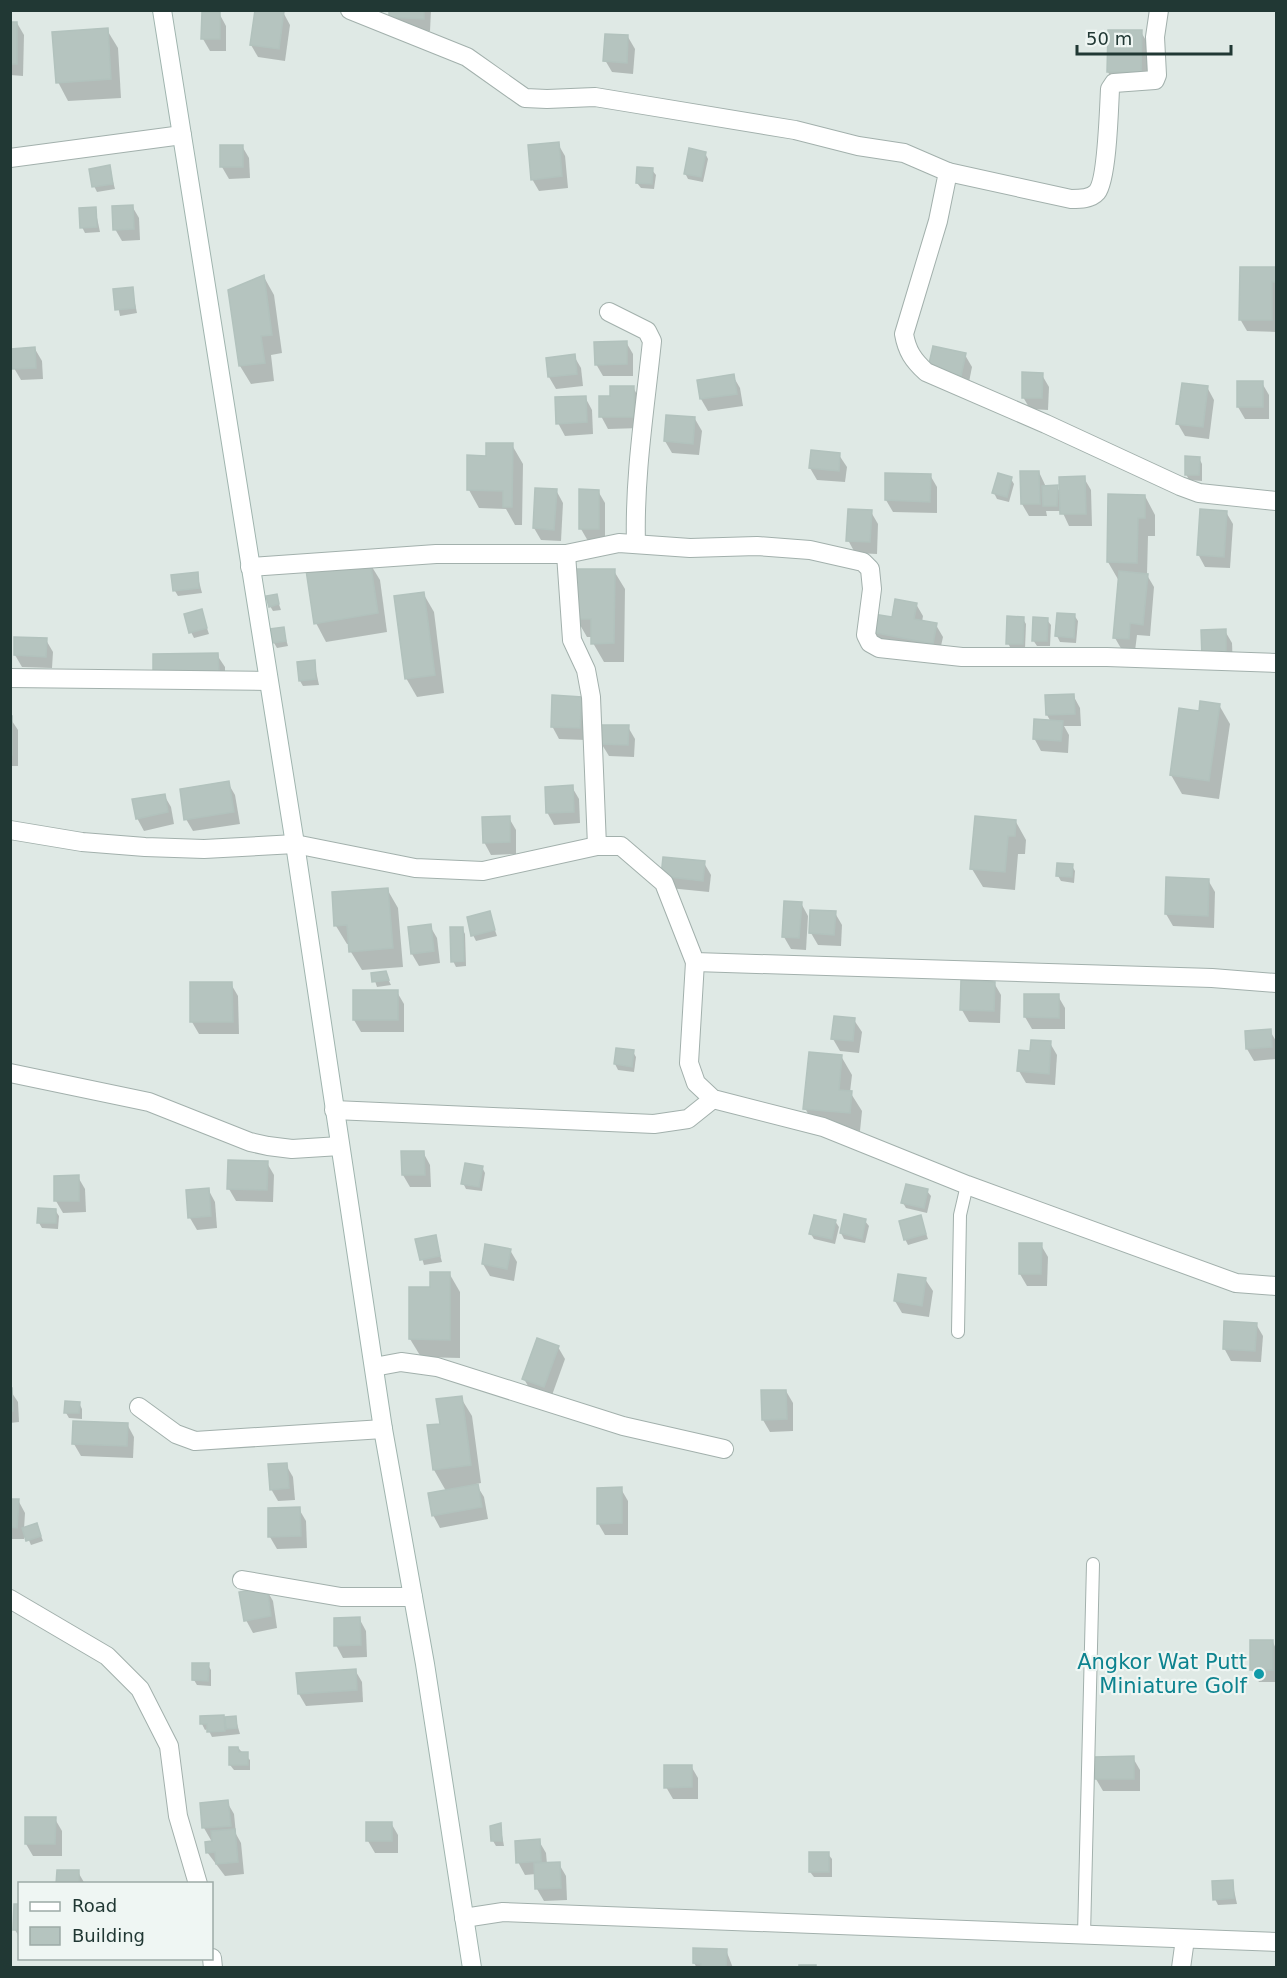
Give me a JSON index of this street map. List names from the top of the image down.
{
  "places": ["Angkor Wat Putt Miniature Golf"],
  "legend": ["Road", "Building"],
  "scale_bar": "50 m"
}
